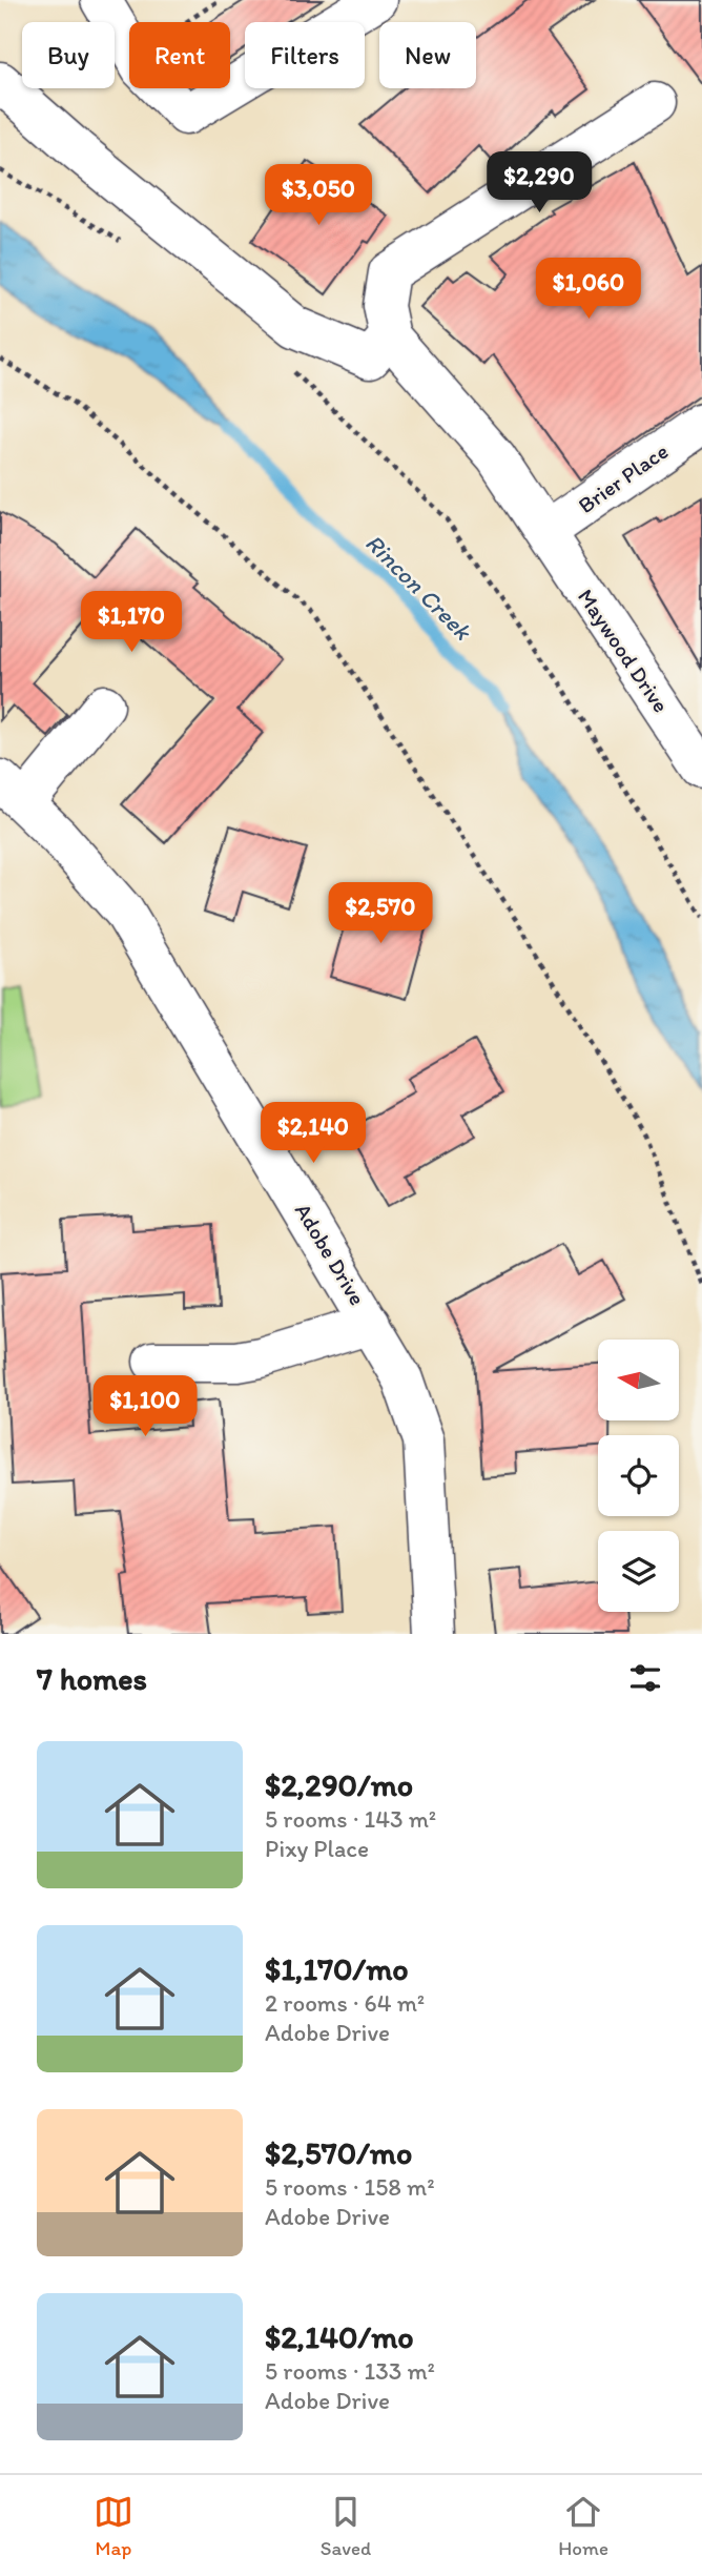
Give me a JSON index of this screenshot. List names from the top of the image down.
{
  "streets": {
    "street": ["Brier Place", "Maywood Drive", "Adobe Drive"]
  },
  "crossings": [
    ["Brier Place", "Maywood Drive"]
  ],
  "water": ["Rincon Creek"],
  "north": "left",
  "page": {
    "chip": [
      "Buy",
      "Rent",
      "Filters",
      "New"
    ],
    "price": [
      "$2,290",
      "$3,050",
      "$1,060",
      "$1,170",
      "$2,570",
      "$2,140",
      "$1,100"
    ],
    "heading": "7 homes",
    "list": [
      {
        "name": "$2,290/mo",
        "note": "5 rooms · 143 m² · Pixy Place"
      },
      {
        "name": "$1,170/mo",
        "note": "2 rooms · 64 m² · Adobe Drive"
      },
      {
        "name": "$2,570/mo",
        "note": "5 rooms · 158 m² · Adobe Drive"
      },
      {
        "name": "$2,140/mo",
        "note": "5 rooms · 133 m² · Adobe Drive"
      }
    ],
    "tabs": ["Map", "Saved", "Home"]
  }
}
